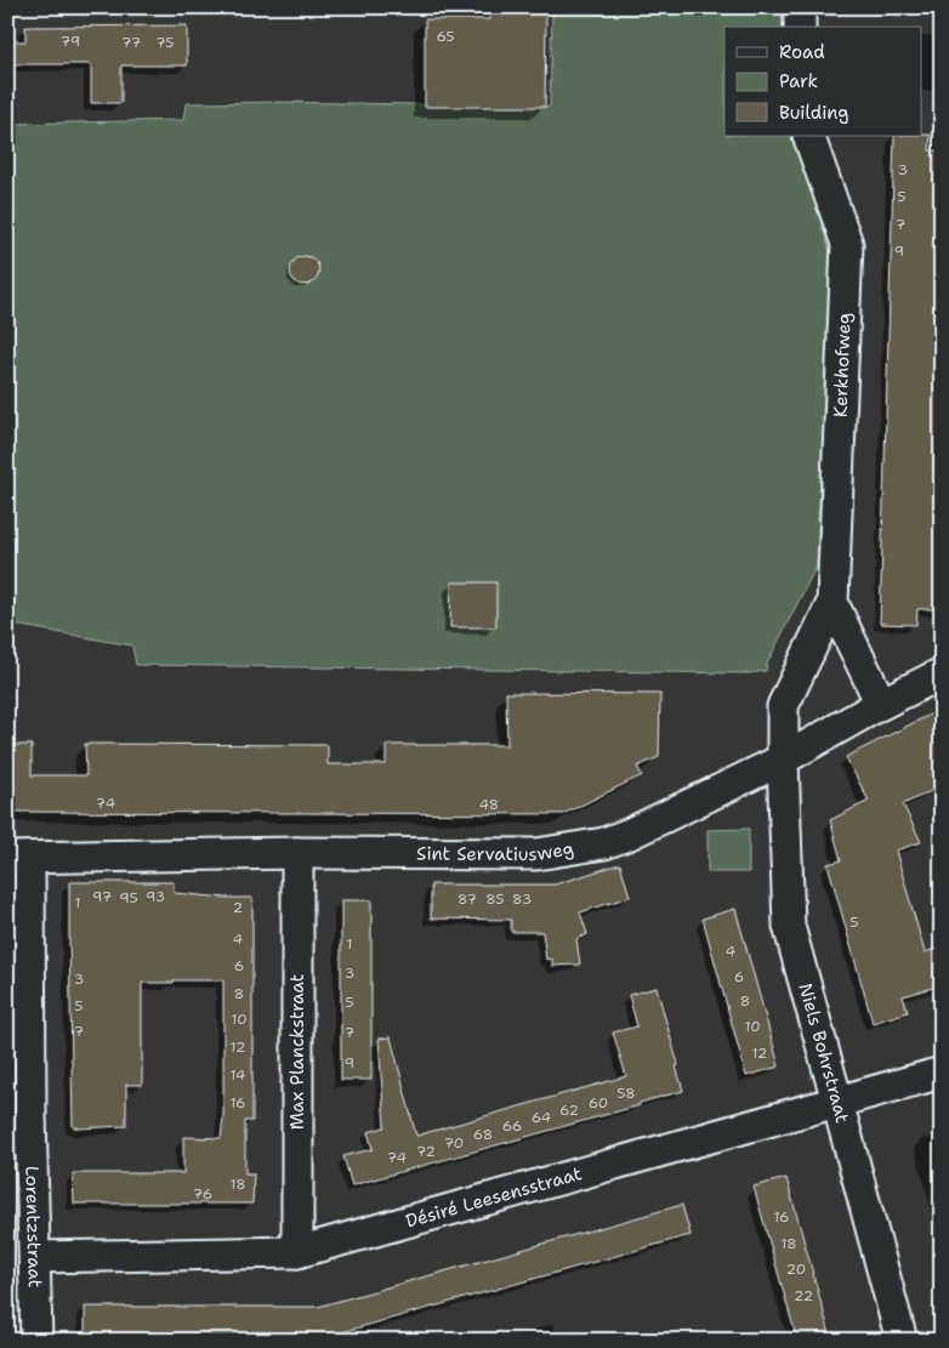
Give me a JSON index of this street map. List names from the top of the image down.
{
  "streets": {
    "street": [
      "Kerkhofweg",
      "Sint Servatiusweg",
      "Max Planckstraat",
      "Niels Bohrstraat",
      "Désiré Leesensstraat",
      "Lorentzstraat"
    ]
  },
  "crossings": [
    ["Kerkhofweg", "Sint Servatiusweg"],
    ["Kerkhofweg", "Niels Bohrstraat"],
    ["Sint Servatiusweg", "Max Planckstraat"],
    ["Sint Servatiusweg", "Niels Bohrstraat"],
    ["Sint Servatiusweg", "Lorentzstraat"],
    ["Max Planckstraat", "Désiré Leesensstraat"],
    ["Niels Bohrstraat", "Désiré Leesensstraat"],
    ["Désiré Leesensstraat", "Lorentzstraat"]
  ],
  "house_numbers": [
    "65",
    "79",
    "77",
    "75",
    "3",
    "5",
    "7",
    "9",
    "74",
    "48",
    "97",
    "93",
    "95",
    "87",
    "85",
    "83",
    "1",
    "2",
    "5",
    "4",
    "1",
    "4",
    "6",
    "3",
    "6",
    "3",
    "8",
    "8",
    "5",
    "5",
    "10",
    "10",
    "7",
    "7",
    "12",
    "12",
    "9",
    "14",
    "58",
    "16",
    "60",
    "62",
    "64",
    "66",
    "68",
    "70",
    "72",
    "74",
    "18",
    "76",
    "16",
    "18",
    "20",
    "22"
  ],
  "legend": ["Road", "Park", "Building"]
}
